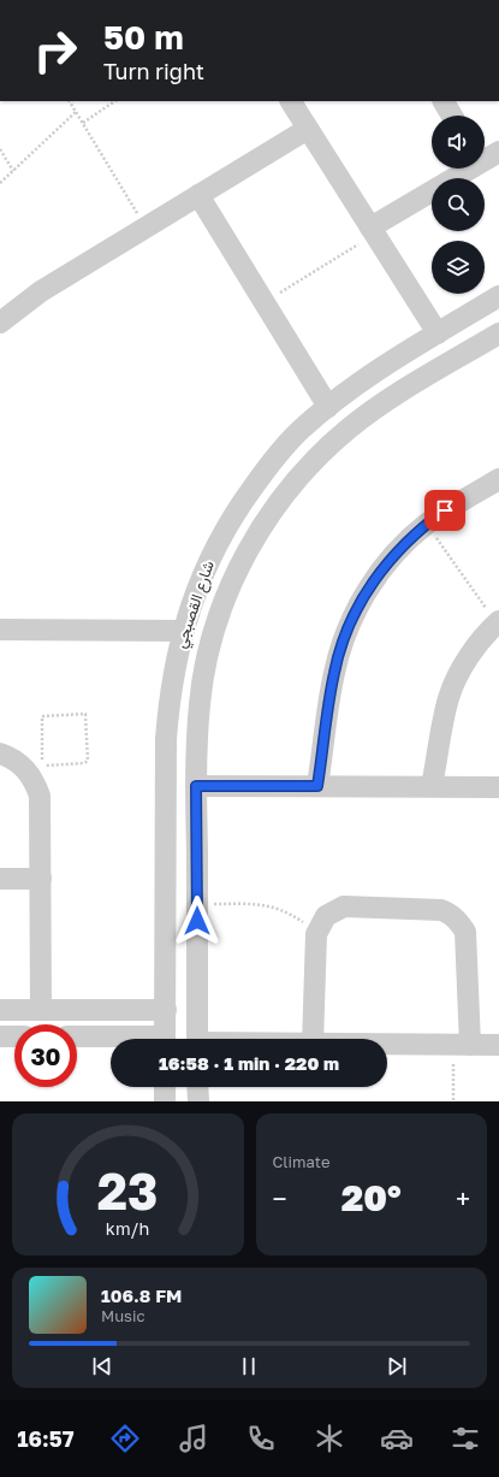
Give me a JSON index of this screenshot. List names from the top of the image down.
{
  "streets": {
    "street": ["شارع القصبجي"]
  },
  "page": {
    "turn": ["50 m", "Turn right"],
    "limit": "30",
    "trip": "16:58 · 1 min · 220 m",
    "tile": "Climate",
    "heat": ["−", "20°", "+"],
    "song": ["106.8 FM", "Music"],
    "tabs": "16:57",
    "gauge": ["23", "km/h"]
  }
}
